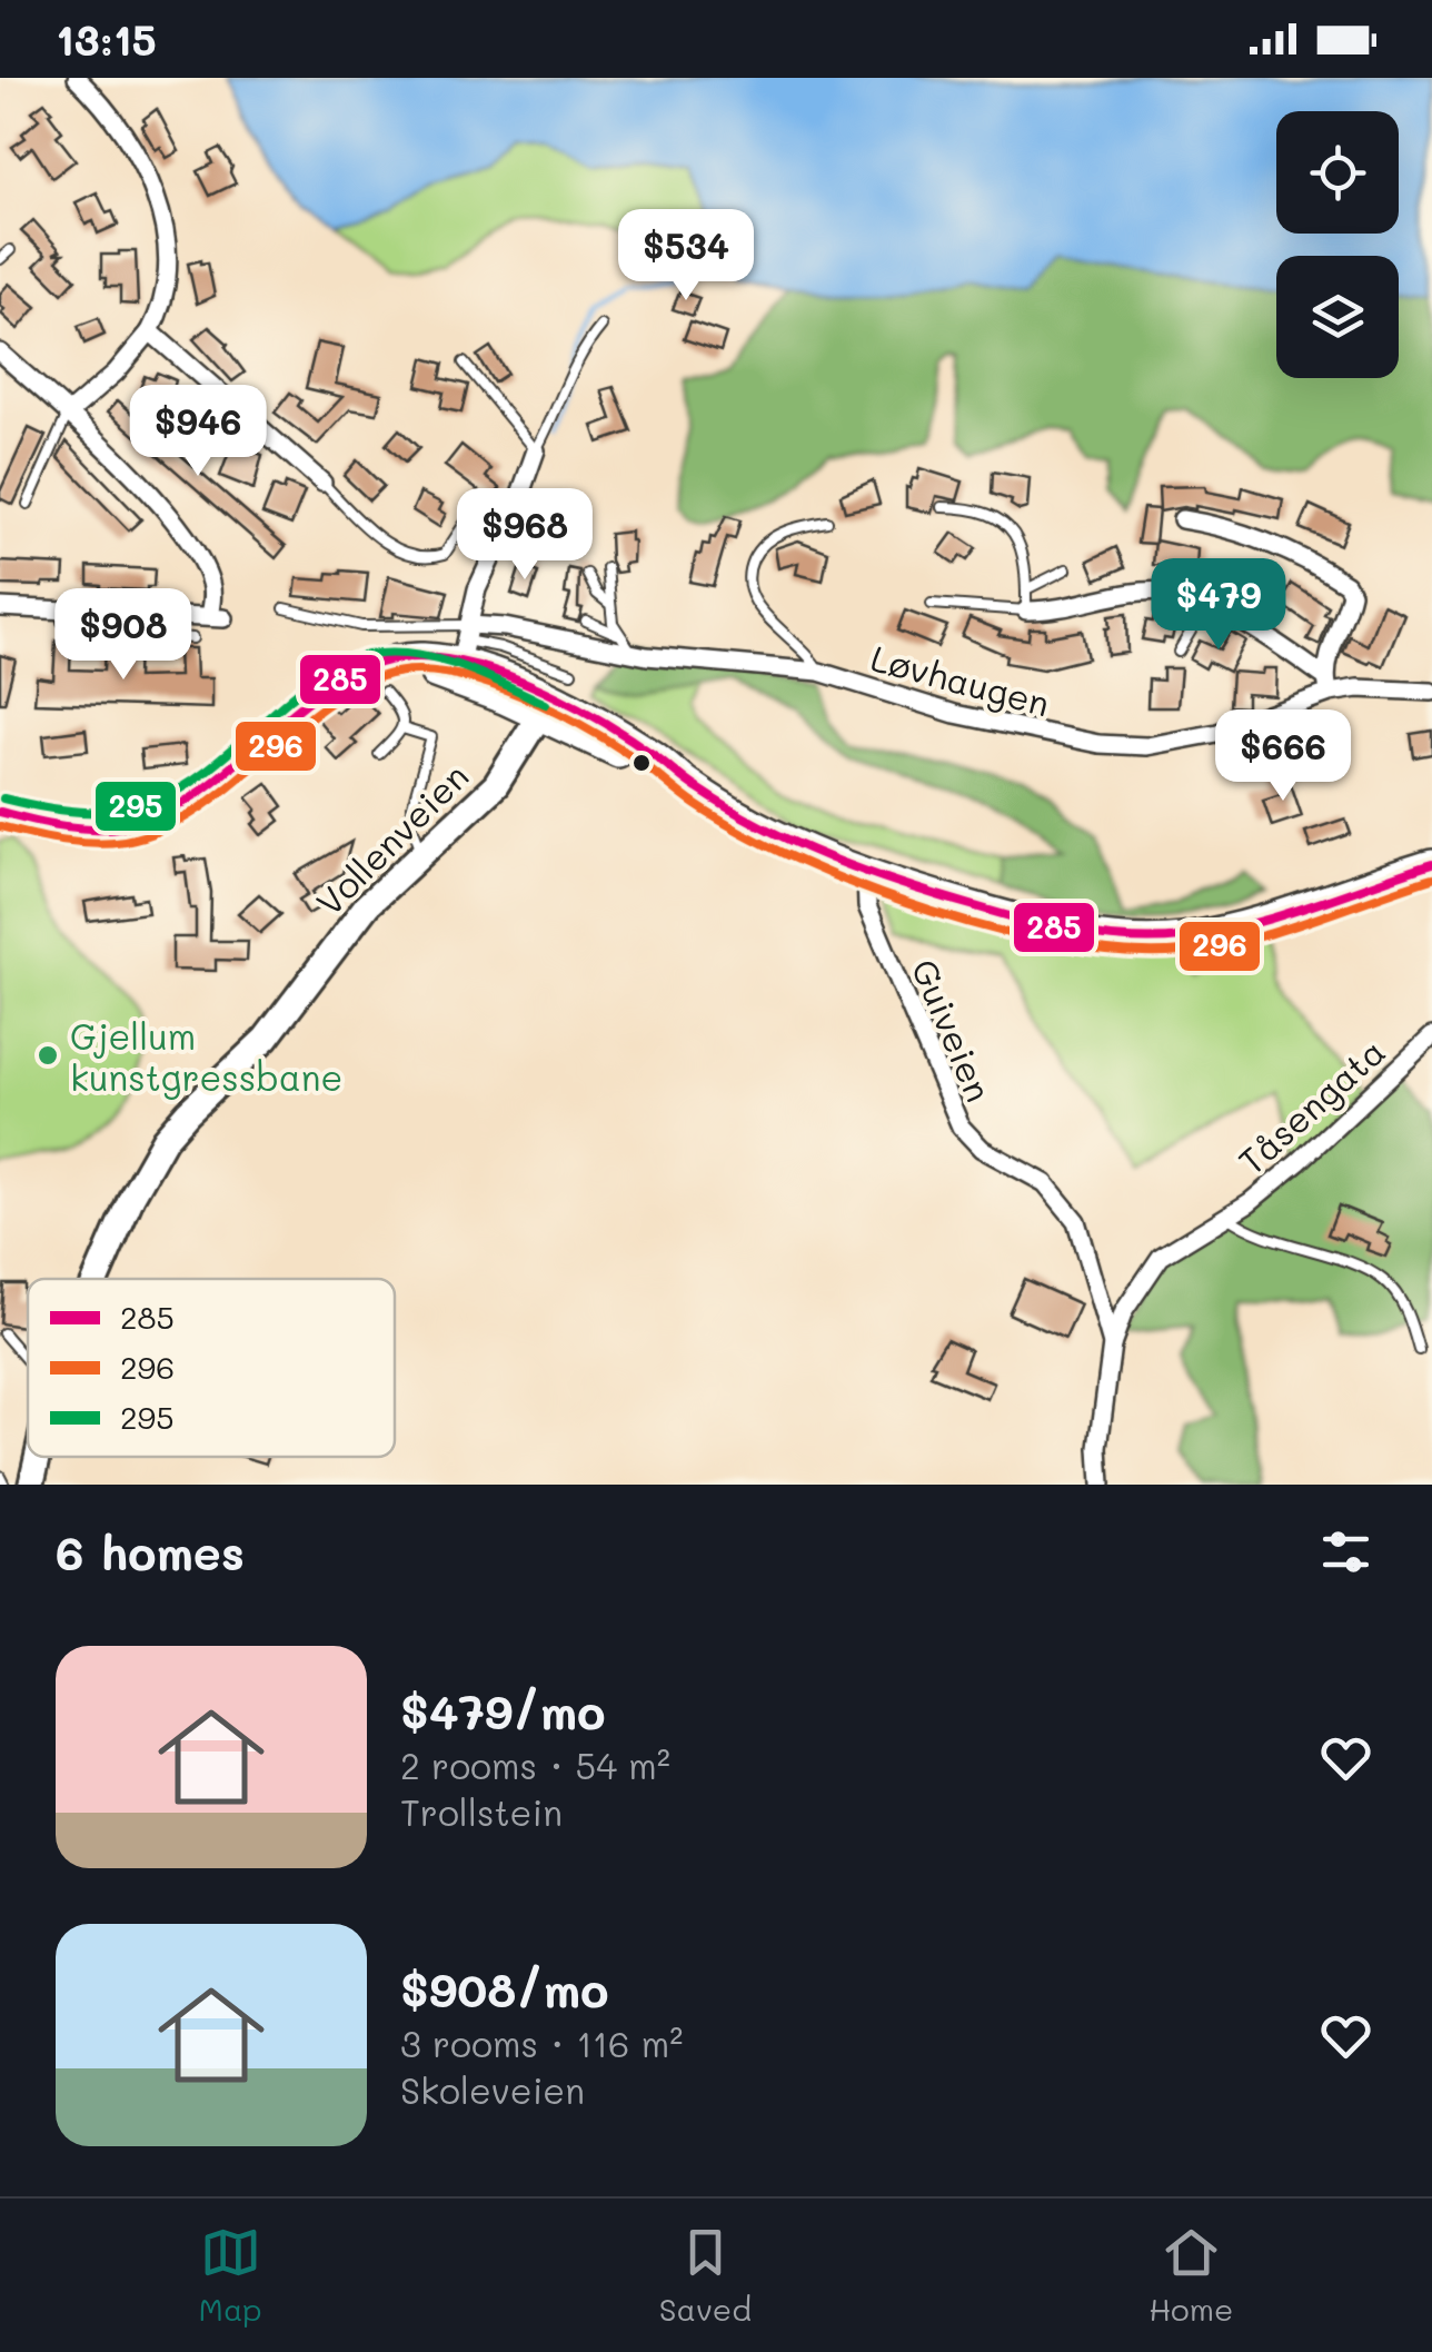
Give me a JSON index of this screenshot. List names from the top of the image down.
{
  "streets": {
    "main road": ["Vollenveien"],
    "street": ["Løvhaugen", "Guiveien", "Tåsengata"]
  },
  "crossings": [
    ["Guiveien", "Tåsengata"]
  ],
  "places": ["Gjellum kunstgressbane"],
  "lines": ["transit line 295", "transit line 285", "transit line 296"],
  "legend": ["285", "296", "295"],
  "page": {
    "status": "13:15",
    "price": [
      "$534",
      "$946",
      "$968",
      "$479",
      "$908",
      "$666"
    ],
    "heading": "6 homes",
    "list": [
      {
        "name": "$479/mo",
        "note": "2 rooms · 54 m² · Trollstein"
      },
      {
        "name": "$908/mo",
        "note": "3 rooms · 116 m² · Skoleveien"
      }
    ],
    "tabs": ["Map", "Saved", "Home"]
  }
}
